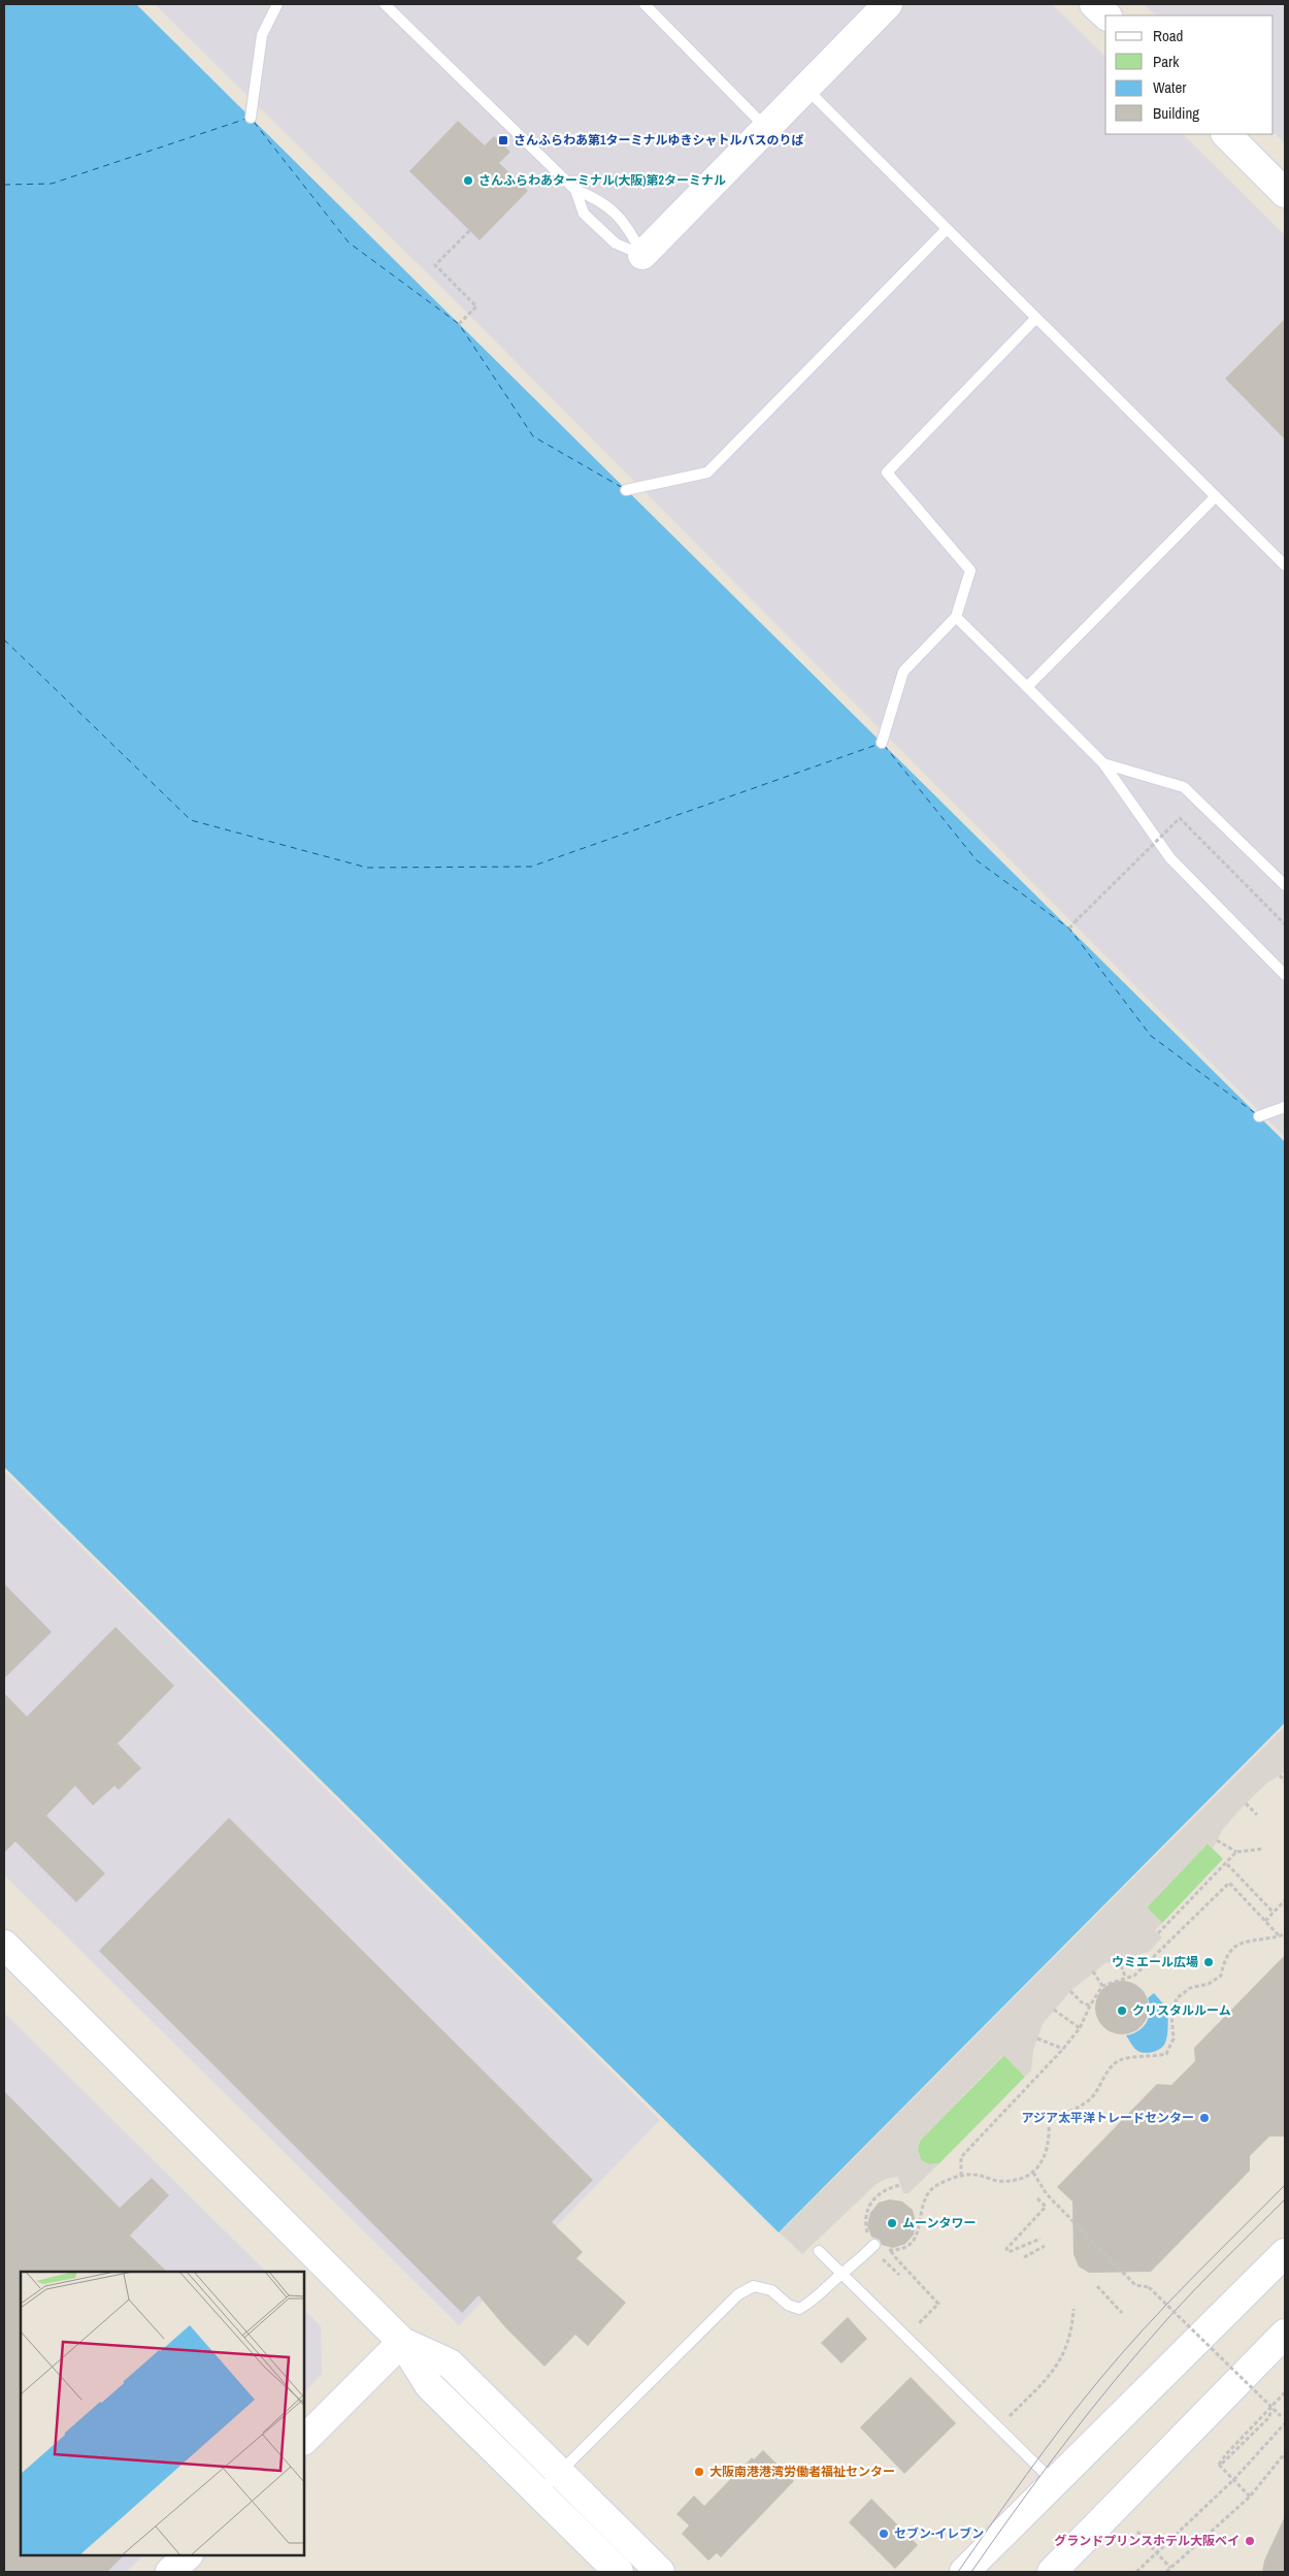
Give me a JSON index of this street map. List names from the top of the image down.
{
  "places": {
    "transit": ["さんふらわあ第1ターミナルゆきシャトルバスのりば"],
    "other": [
      "さんふらわあターミナル(大阪)第2ターミナル",
      "ウミエール広場",
      "クリスタルルーム",
      "アジア太平洋トレードセンター",
      "ムーンタワー",
      "大阪南港港湾労働者福祉センター",
      "セブン-イレブン",
      "グランドプリンスホテル大阪ベイ"
    ]
  },
  "legend": [
    "Road",
    "Park",
    "Water",
    "Building"
  ]
}
